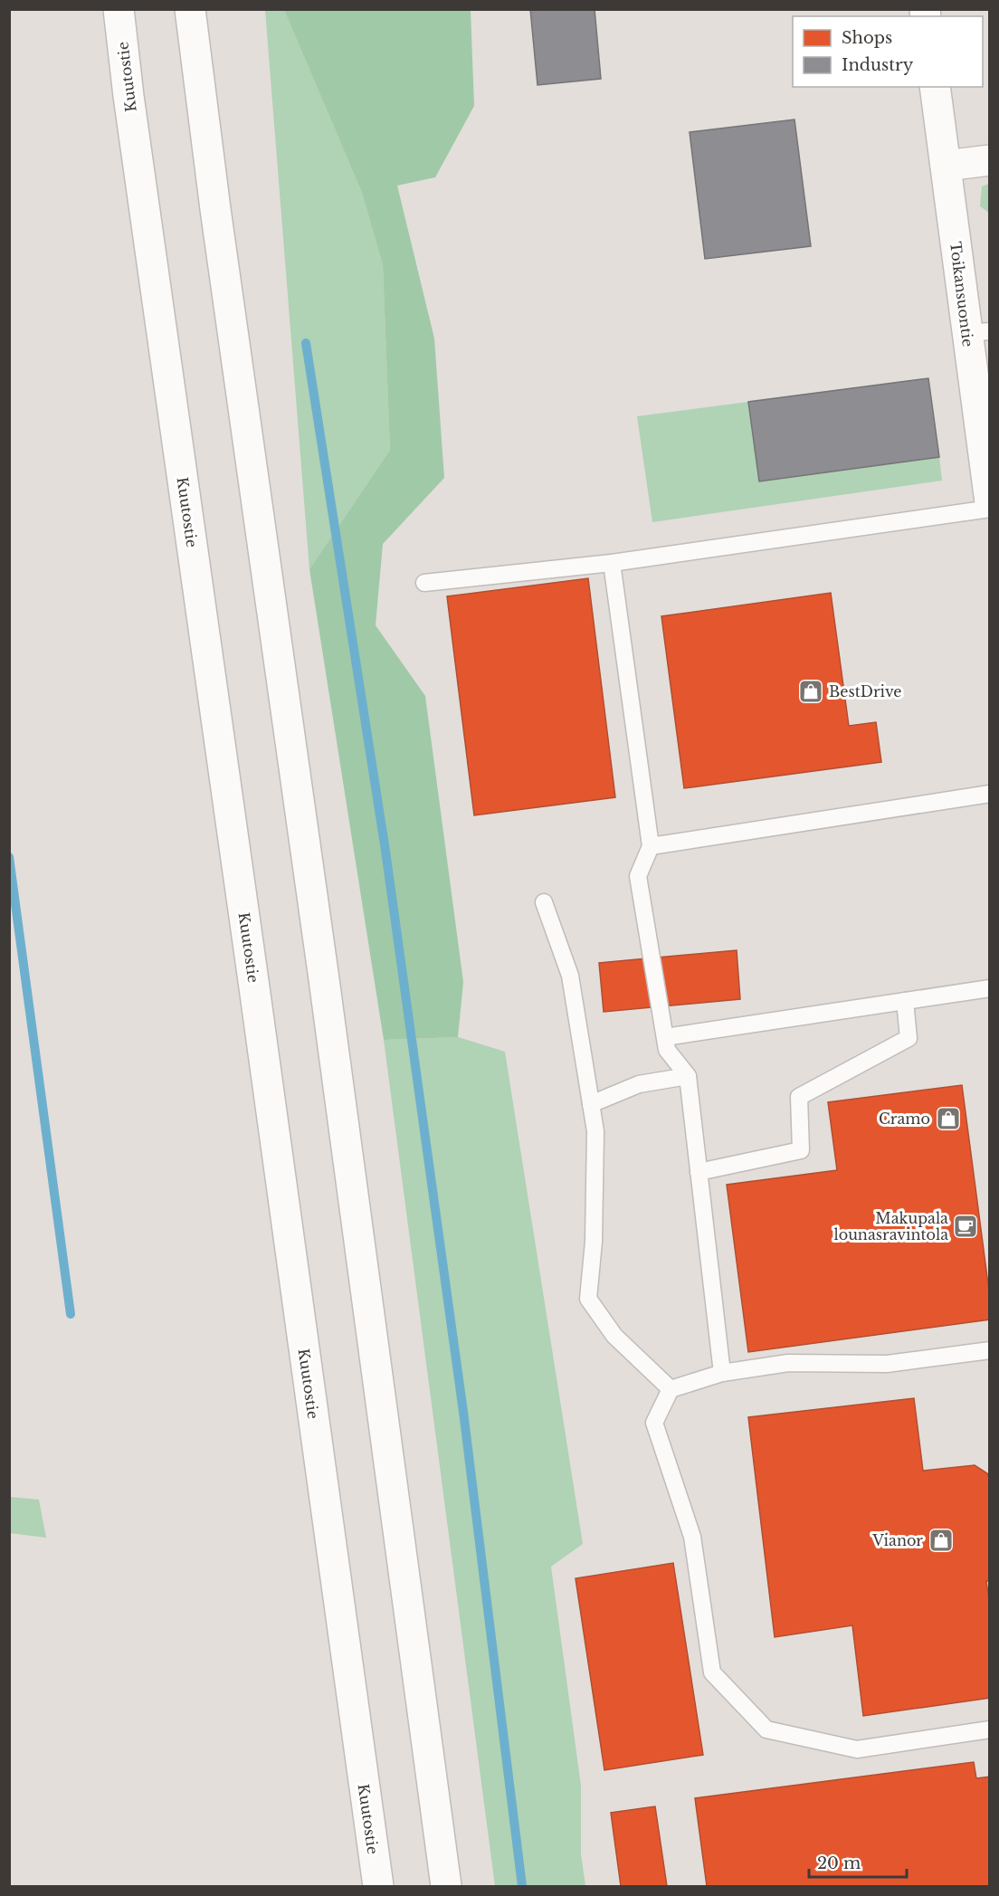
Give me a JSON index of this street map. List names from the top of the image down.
{
  "streets": {
    "main road": ["Kuutostie", "Toikansuontie"]
  },
  "places": {
    "shop": ["BestDrive", "Cramo", "Vianor"],
    "cafe": ["Makupala lounasravintola"]
  },
  "legend": ["Shops", "Industry"],
  "scale_bar": "20 m"
}
